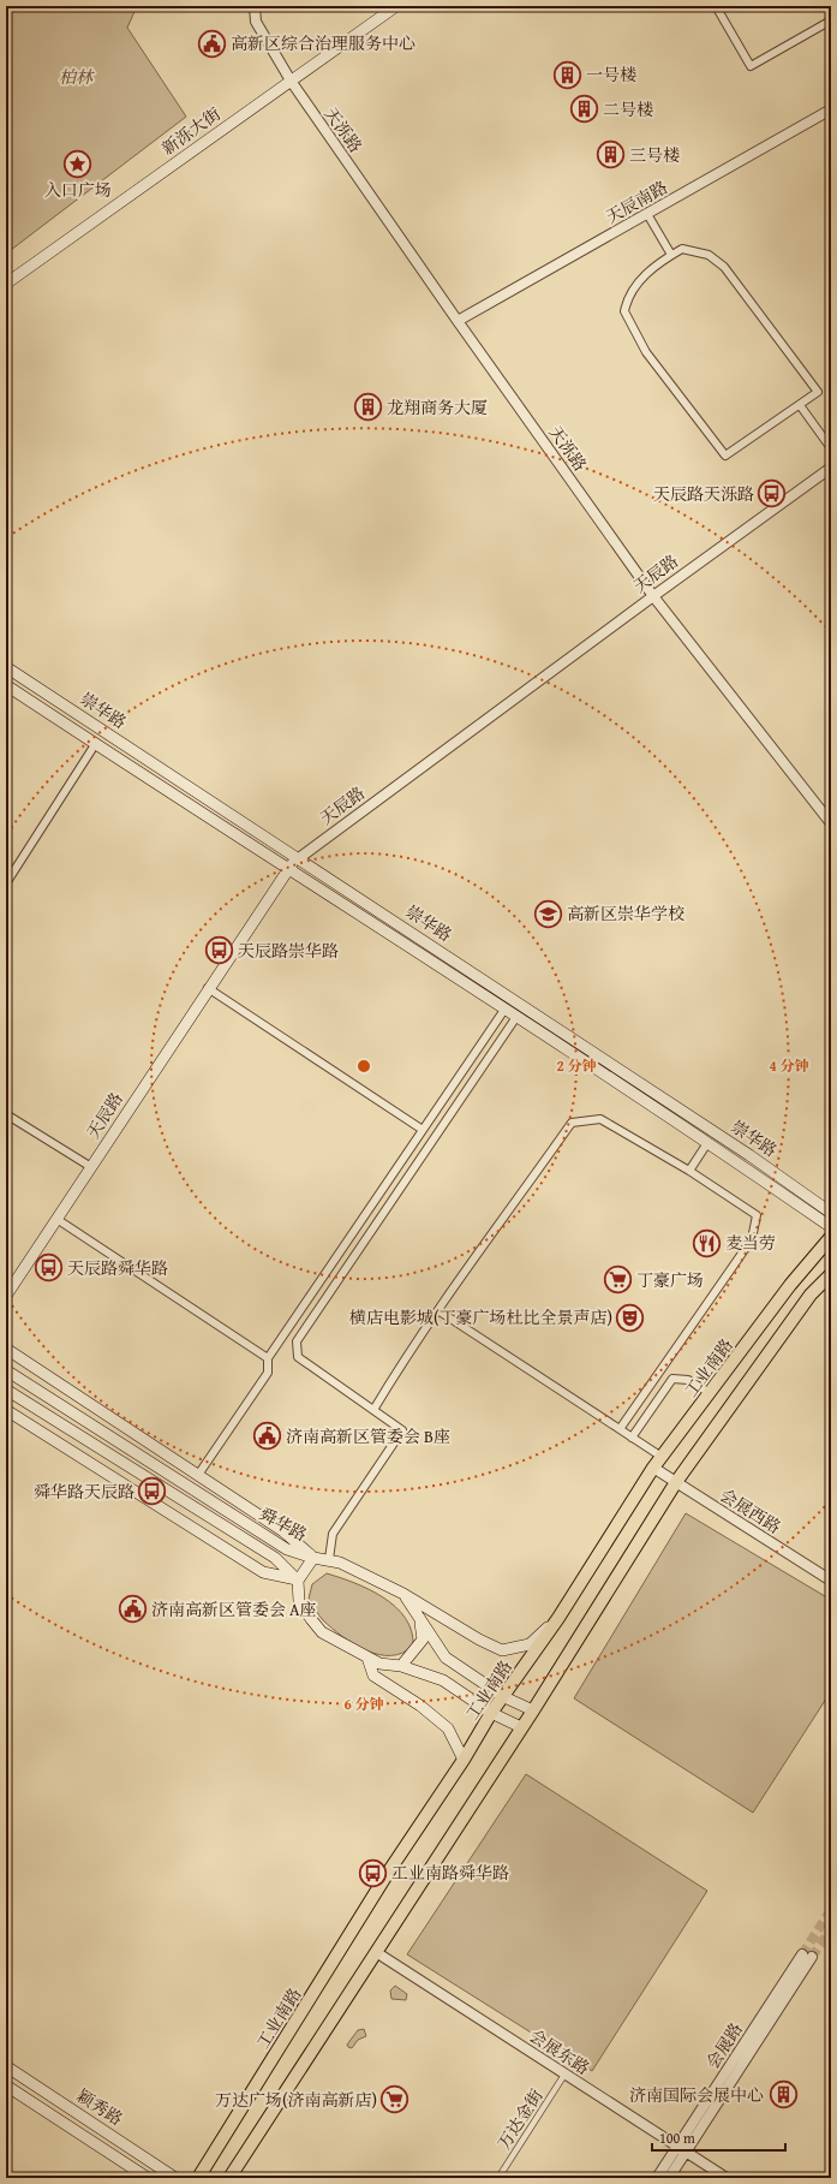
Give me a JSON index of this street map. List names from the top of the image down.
{
  "streets": {
    "main road": [
      "新泺大街",
      "天辰路",
      "崇华路",
      "工业南路",
      "舜华路",
      "颖秀路"
    ],
    "street": [
      "天泺路",
      "天辰南路",
      "会展西路",
      "会展路",
      "会展东路",
      "万达金街"
    ]
  },
  "crossings": [
    ["天泺路", "新泺大街"],
    ["天泺路", "天辰南路"],
    ["天泺路", "天辰路"],
    ["天辰路", "崇华路"],
    ["工业南路", "会展西路"],
    ["工业南路", "舜华路"],
    ["会展路", "会展东路"],
    ["会展东路", "万达金街"]
  ],
  "parks": ["柏林"],
  "places": {
    "public building": ["高新区综合治理服务中心", "济南高新区管委会 B座", "济南高新区管委会 A座"],
    "building": [
      "一号楼",
      "二号楼",
      "三号楼",
      "龙翔商务大厦",
      "济南国际会展中心"
    ],
    "place": ["入口广场"],
    "bus stop": [
      "天辰路天泺路",
      "天辰路崇华路",
      "天辰路舜华路",
      "舜华路天辰路",
      "工业南路舜华路"
    ],
    "school or university": ["高新区崇华学校"],
    "restaurant": ["麦当劳"],
    "supermarket": ["丁豪广场", "万达广场(济南高新店)"],
    "theatre": ["横店电影城(丁豪广场杜比全景声店)"]
  },
  "scale_bar": "100 m",
  "rings": ["2 分钟", "4 分钟", "6 分钟"]
}
